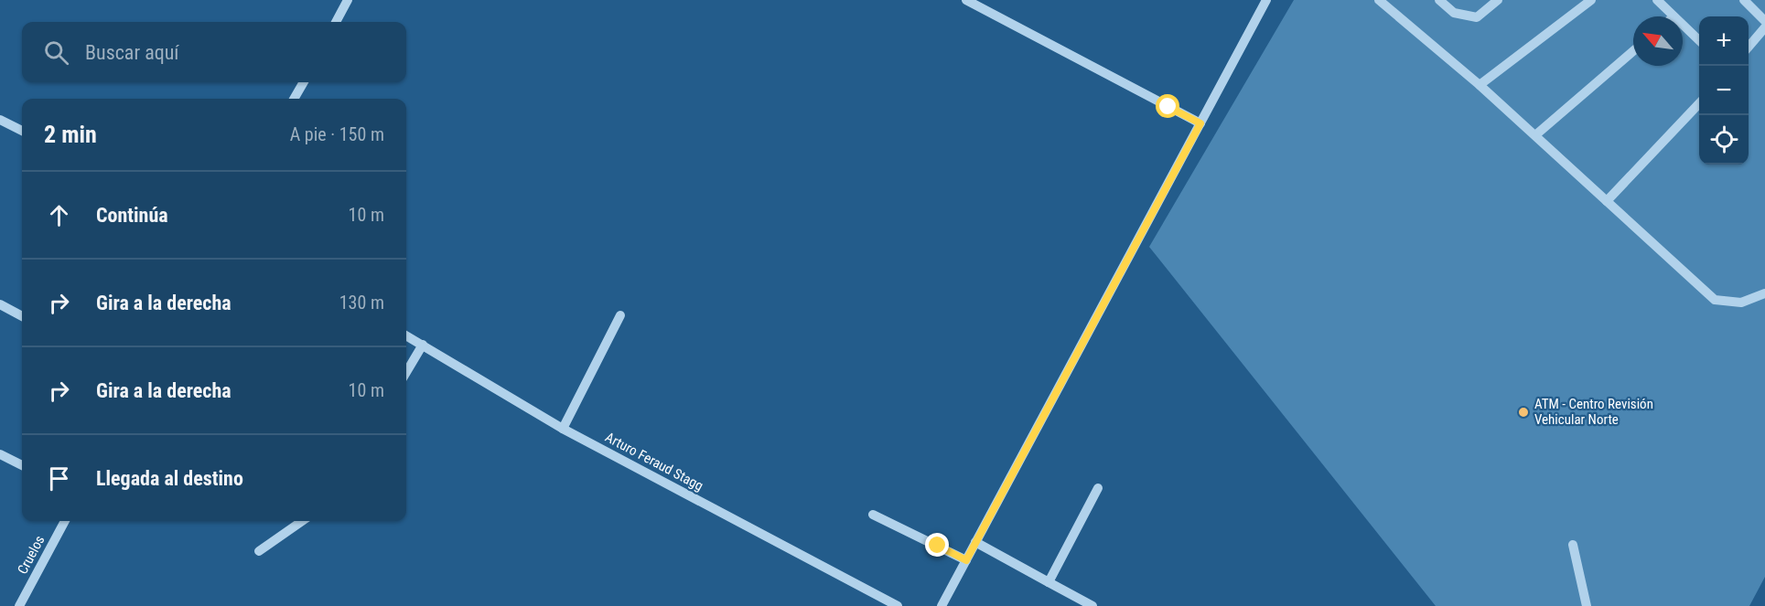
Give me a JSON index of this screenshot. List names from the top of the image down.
{
  "streets": {
    "street": ["Arturo Feraud Stagg", "Cruelos"]
  },
  "places": ["ATM - Centro Revisión Vehicular Norte"],
  "north": "top left",
  "page": {
    "map_buttons": ["+", "−"],
    "search": "Buscar aquí",
    "heading": ["2 min", "A pie · 150 m"],
    "list": [
      ["Continúa", "10 m"],
      ["Gira a la derecha", "130 m"],
      ["Gira a la derecha", "10 m"],
      "Llegada al destino"
    ]
  }
}
